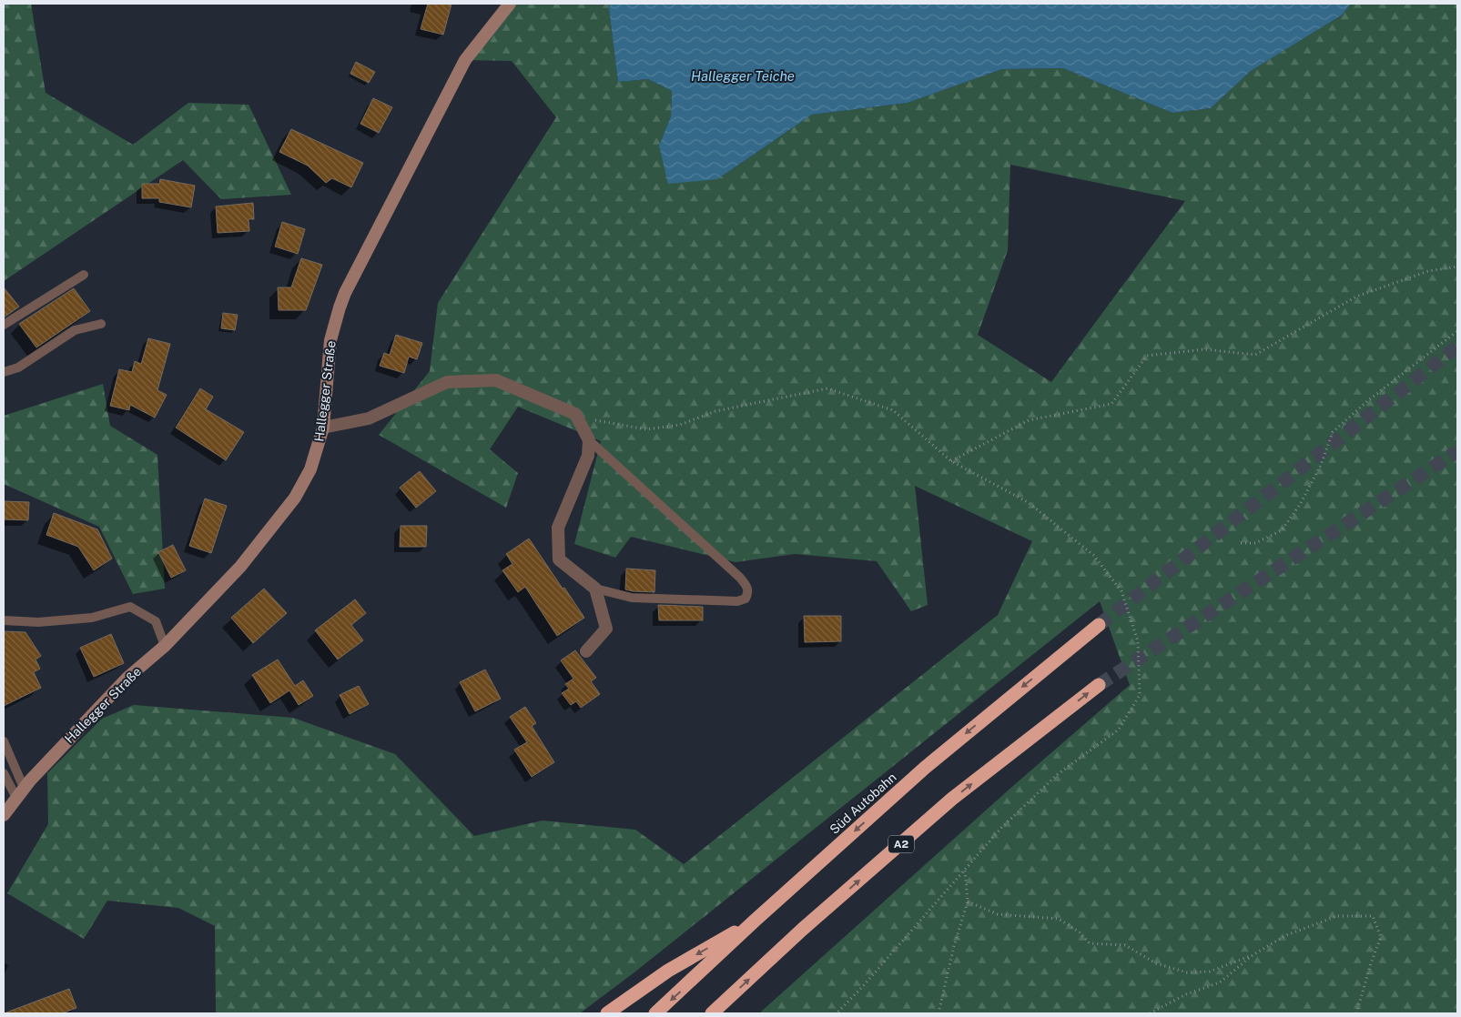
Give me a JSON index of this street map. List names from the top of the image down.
{
  "streets": {
    "highway": ["Süd Autobahn", "A2"],
    "main road": ["Hallegger Straße"]
  },
  "water": ["Hallegger Teiche"]
}
